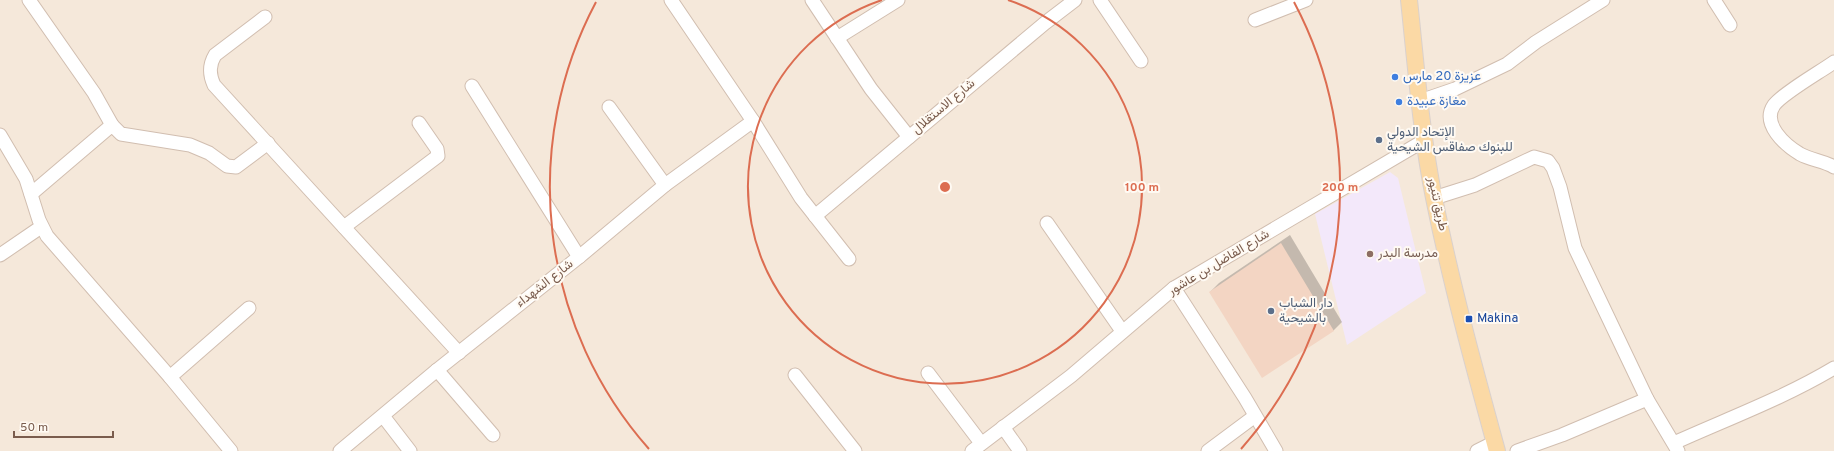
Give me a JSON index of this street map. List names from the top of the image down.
{
  "streets": {
    "main road": ["طريق تنيور"],
    "street": ["شارع الاستقلال", "شارع الفاضل بن عاشور", "شارع الشهداء"]
  },
  "crossings": [
    ["طريق تنيور", "شارع الفاضل بن عاشور"]
  ],
  "places": {
    "other": [
      "عزيزة 20 مارس",
      "مغازة عبيدة",
      "الإتحاد الدولي للبنوك صفاقس الشيحية",
      "مدرسة البدر",
      "دار الشباب بالشيحية"
    ],
    "transit": ["Makina"]
  },
  "scale_bar": "50 m",
  "rings": ["100 m", "200 m"]
}
